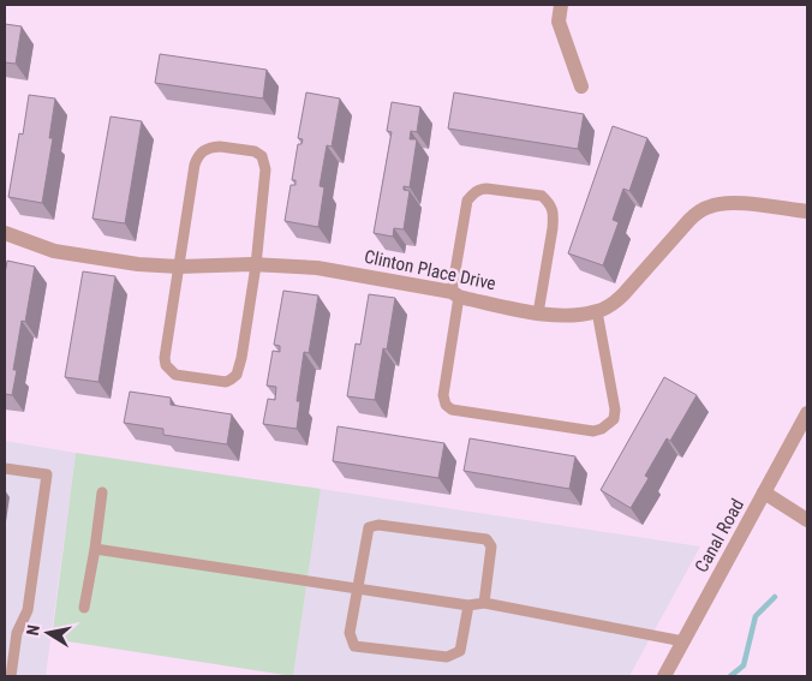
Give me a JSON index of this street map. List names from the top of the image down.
{
  "streets": {
    "street": ["Clinton Place Drive", "Canal Road"]
  },
  "north": "left"
}
